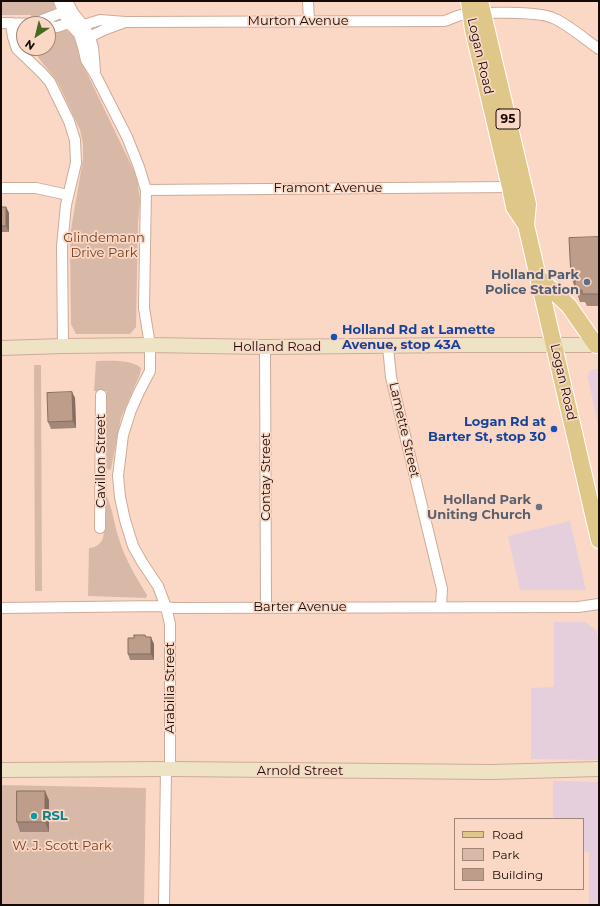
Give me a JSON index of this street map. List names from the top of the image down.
{
  "streets": {
    "main road": [
      "Logan Road",
      "95",
      "Holland Road",
      "Arnold Street"
    ],
    "street": [
      "Murton Avenue",
      "Framont Avenue",
      "Lamette Street",
      "Cavillon Street",
      "Contay Street",
      "Barter Avenue",
      "Arabilia Street"
    ]
  },
  "crossings": [
    ["Murton Avenue", "Logan Road"],
    ["Logan Road", "Framont Avenue"],
    ["Logan Road", "Holland Road"],
    ["Framont Avenue", "Cavillon Street"],
    ["Holland Road", "Lamette Street"],
    ["Holland Road", "Cavillon Street"],
    ["Holland Road", "Contay Street"],
    ["Lamette Street", "Barter Avenue"],
    ["Cavillon Street", "Barter Avenue"],
    ["Cavillon Street", "Arabilia Street"],
    ["Contay Street", "Barter Avenue"],
    ["Barter Avenue", "Arabilia Street"],
    ["Arabilia Street", "Arnold Street"]
  ],
  "parks": ["Glindemann Drive Park", "W. J. Scott Park"],
  "places": [
    "Holland Park Police Station",
    "Holland Rd at Lamette Avenue, stop 43A",
    "Logan Rd at Barter St, stop 30",
    "Holland Park Uniting Church",
    "RSL"
  ],
  "legend": ["Road", "Park", "Building"],
  "north": "bottom left"
}
